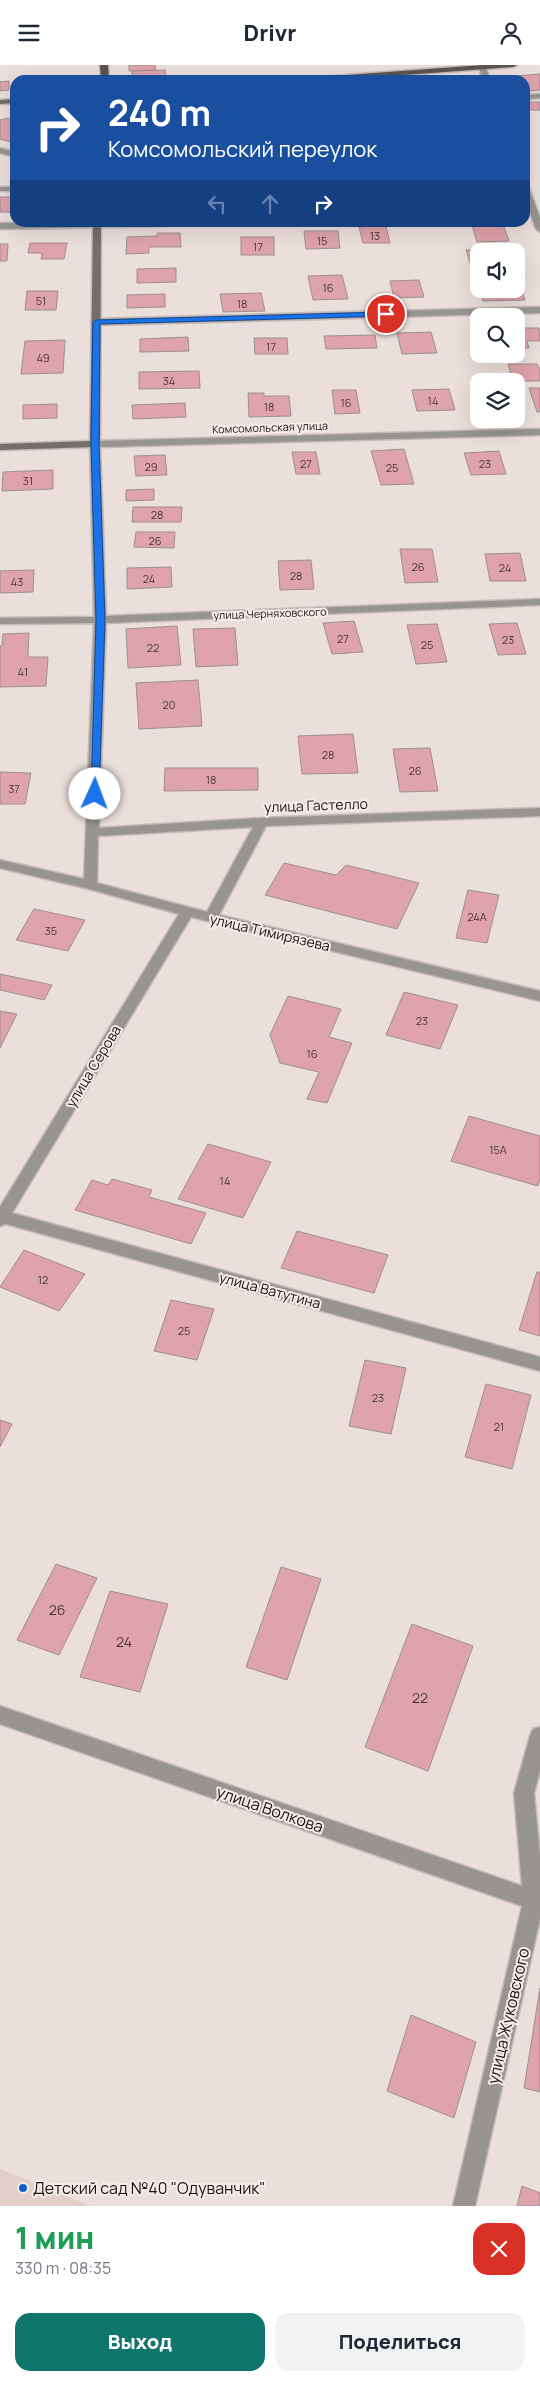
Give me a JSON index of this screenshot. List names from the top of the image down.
{
  "streets": {
    "main road": ["Комсомольская улица"],
    "street": [
      "улица Черняховского",
      "улица Гастелло",
      "улица Тимирязева",
      "улица Серова",
      "улица Ватутина",
      "улица Волкова",
      "улица Жуковского"
    ]
  },
  "crossings": [
    ["улица Тимирязева", "улица Серова"],
    ["улица Серова", "улица Ватутина"],
    ["улица Волкова", "улица Жуковского"]
  ],
  "places": ["Детский сад №40 \"Одуванчик\""],
  "house_numbers": [
    "13",
    "15",
    "17",
    "16",
    "51",
    "18",
    "17",
    "49",
    "34",
    "14",
    "16",
    "18",
    "27",
    "23",
    "29",
    "25",
    "31",
    "28",
    "26",
    "26",
    "24",
    "28",
    "24",
    "43",
    "27",
    "23",
    "25",
    "22",
    "41",
    "20",
    "28",
    "26",
    "18",
    "37",
    "24А",
    "35",
    "23",
    "16",
    "15А",
    "14",
    "12",
    "25",
    "23",
    "21",
    "26",
    "24",
    "22"
  ],
  "page": {
    "header": "Drivr",
    "turn": ["240 m", "Комсомольский переулок"],
    "heading": ["1 мин", "330 m · 08:35"],
    "buttons": ["Выход", "Поделиться"]
  }
}
